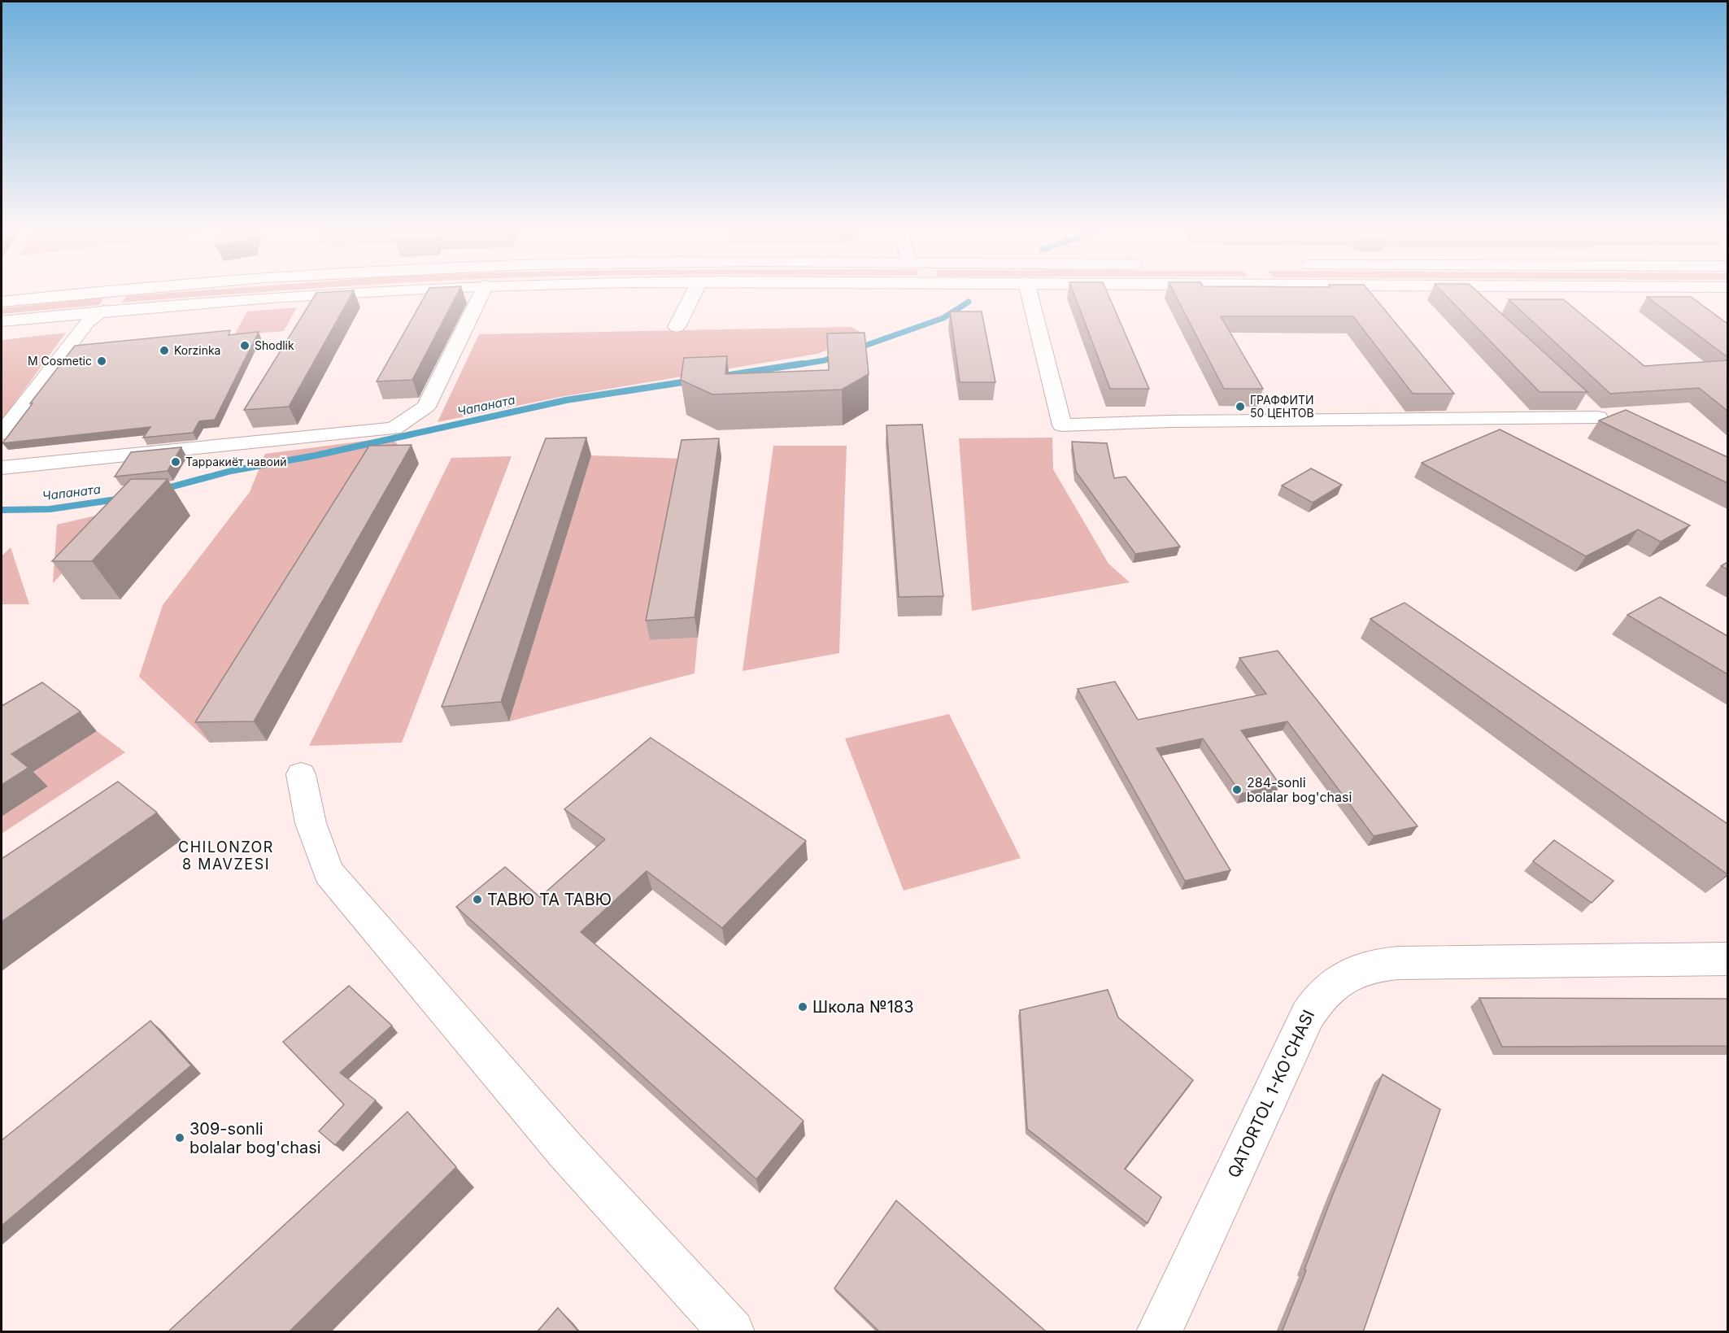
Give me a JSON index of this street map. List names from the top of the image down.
{
  "streets": {
    "main road": ["QATORTOL 1-KO'CHASI"]
  },
  "districts": ["CHILONZOR 8 MAVZESI"],
  "water": ["Чапаната"],
  "places": [
    "Shodlik",
    "Korzinka",
    "M Cosmetic",
    "ГРАФФИТИ 50 ЦЕНТОВ",
    "Тарракиёт навоий",
    "284-sonli bolalar bog'chasi",
    "ТАВЮ ТА ТАВЮ",
    "Школа №183",
    "309-sonli bolalar bog'chasi"
  ]
}
